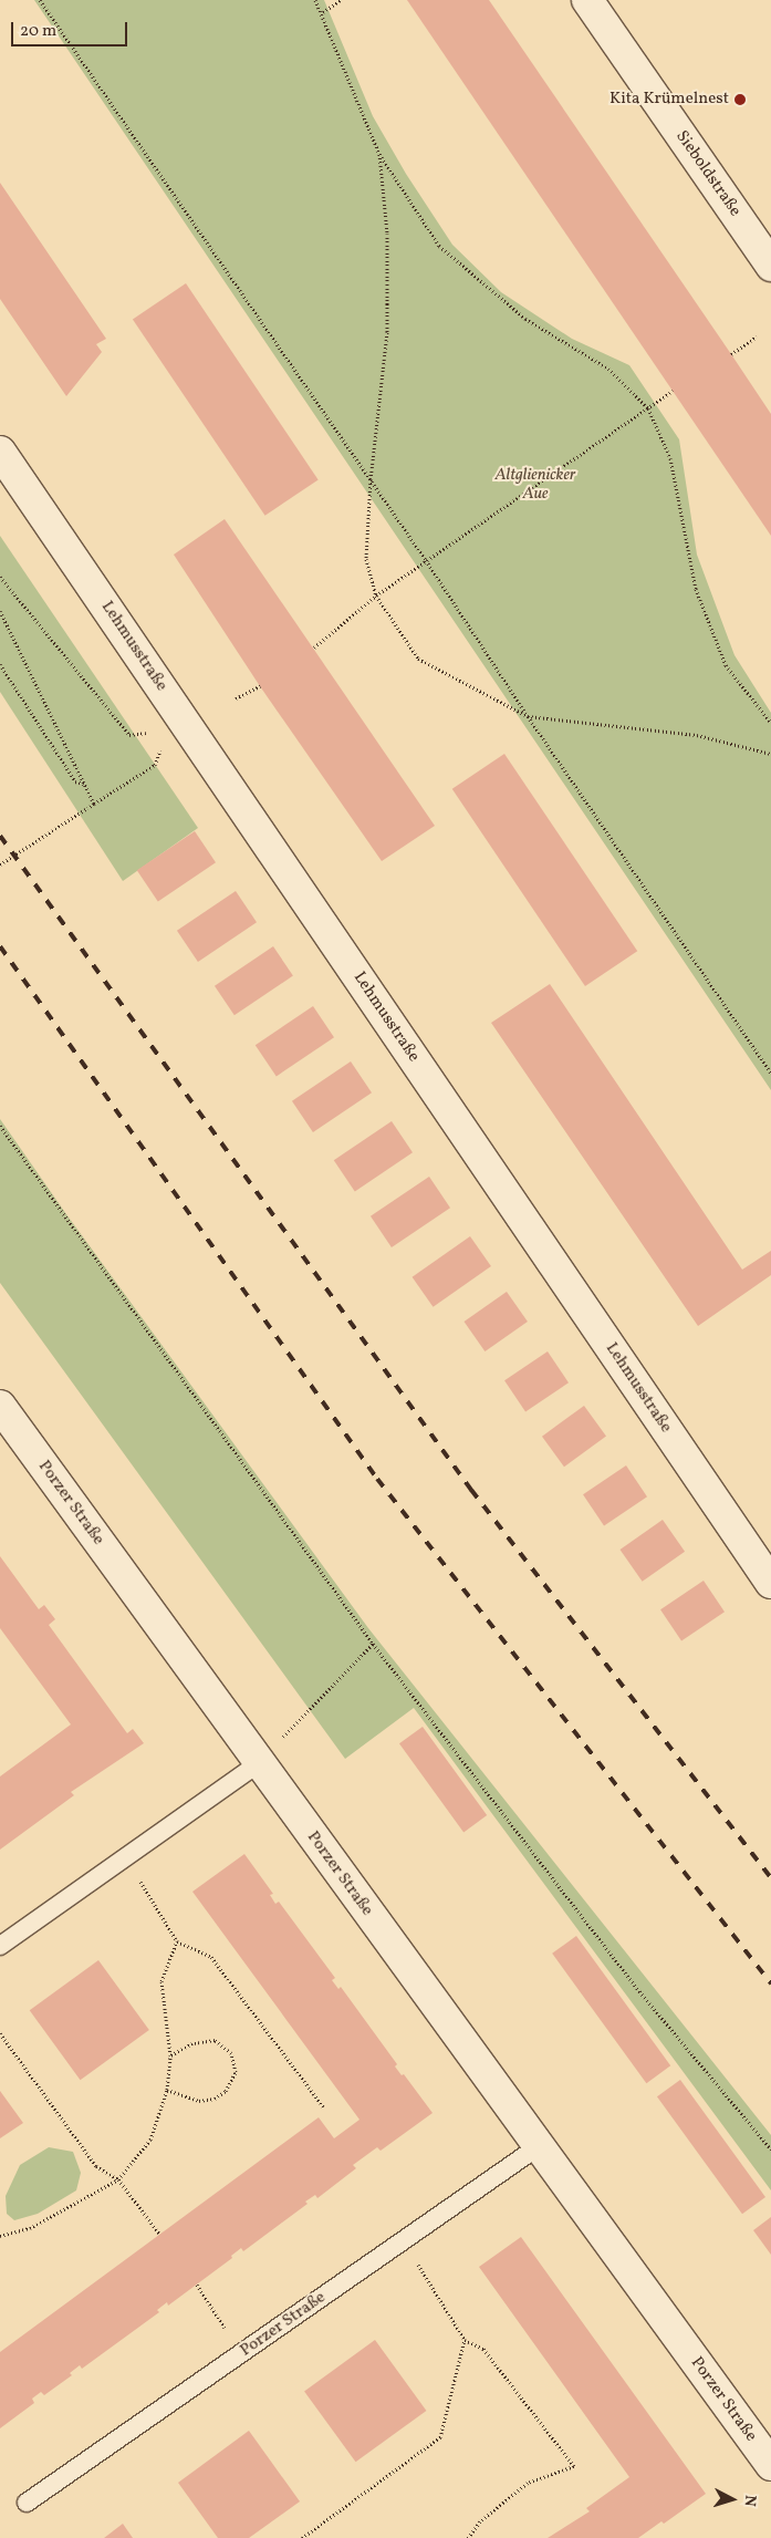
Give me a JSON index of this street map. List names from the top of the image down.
{
  "streets": {
    "street": ["Sieboldstraße", "Lehmusstraße", "Porzer Straße"]
  },
  "parks": ["Altglienicker Aue"],
  "places": ["Kita Krümelnest"],
  "scale_bar": "20 m",
  "north": "right"
}
